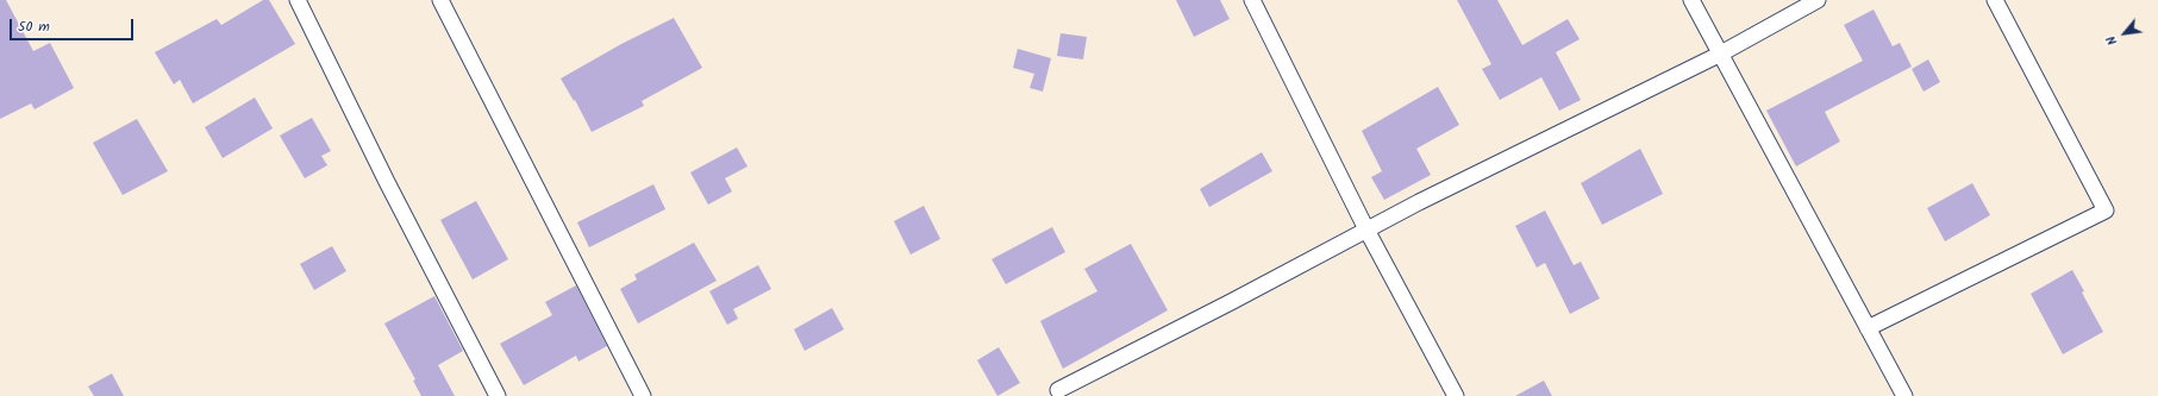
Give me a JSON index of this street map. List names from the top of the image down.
{
  "scale_bar": "50 m",
  "north": "bottom left"
}
